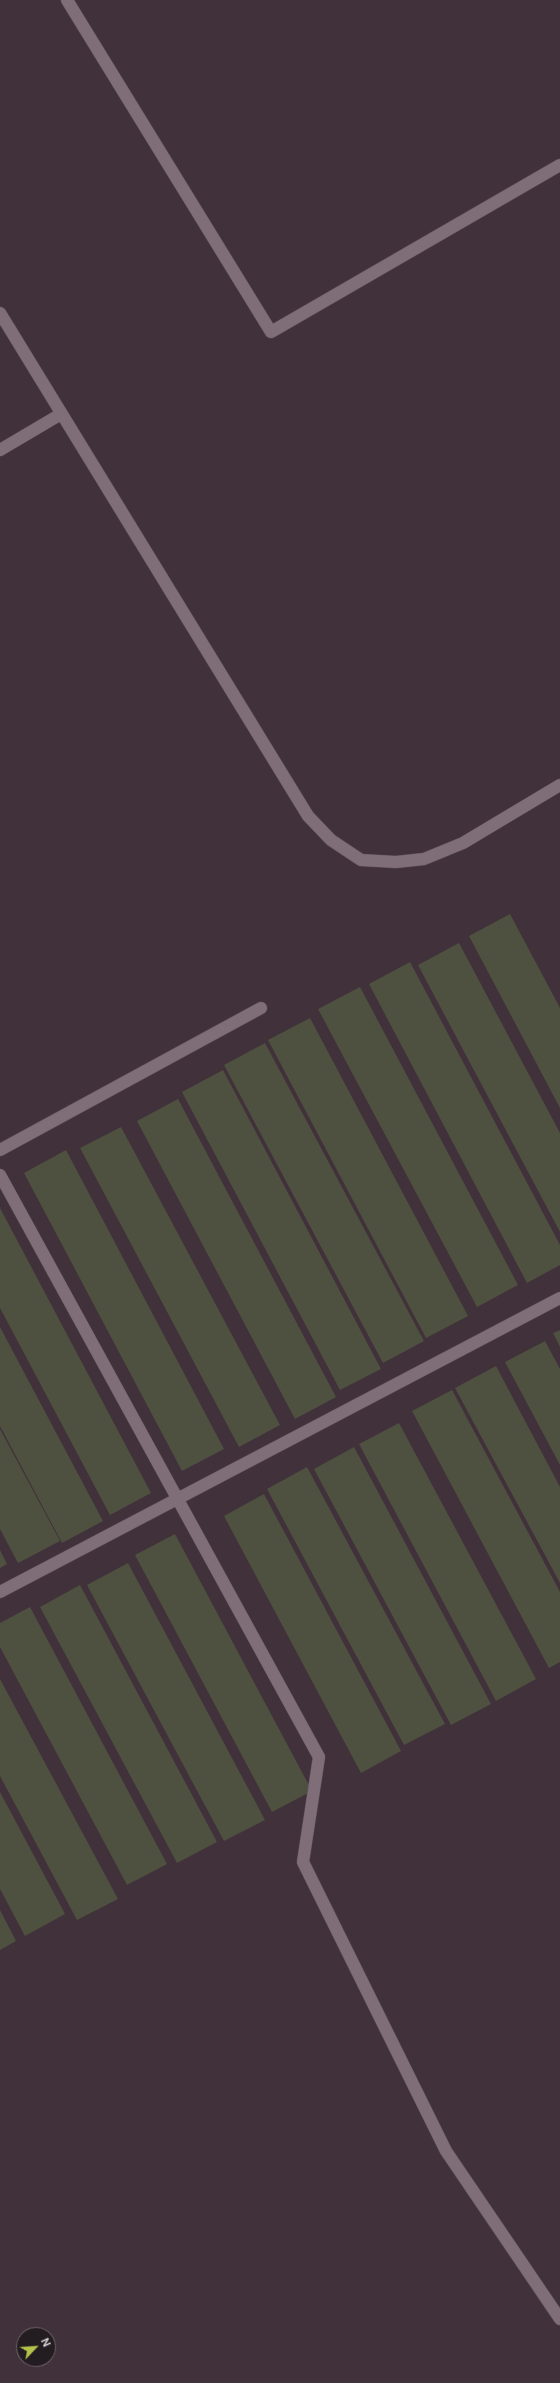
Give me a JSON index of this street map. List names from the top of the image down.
{
  "north": "top right"
}
